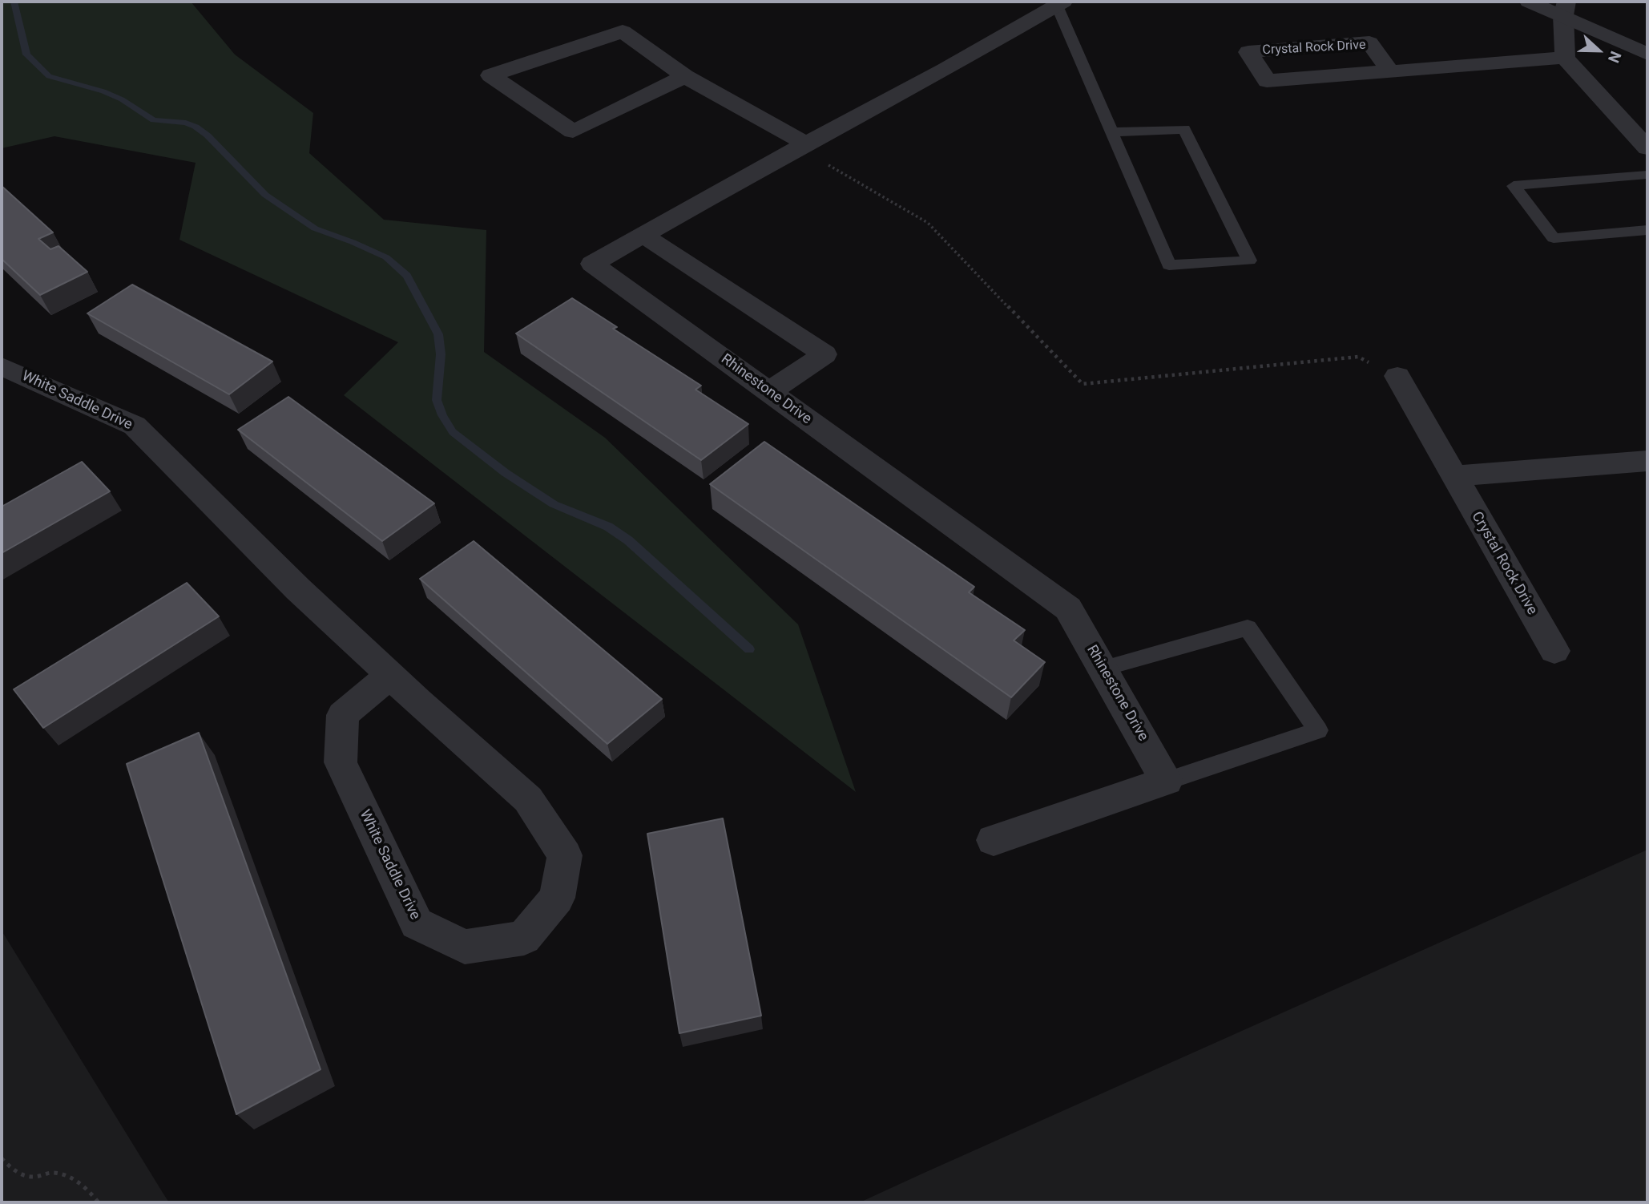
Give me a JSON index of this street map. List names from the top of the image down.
{
  "streets": {
    "street": ["Crystal Rock Drive", "Rhinestone Drive", "White Saddle Drive"]
  },
  "north": "right"
}
